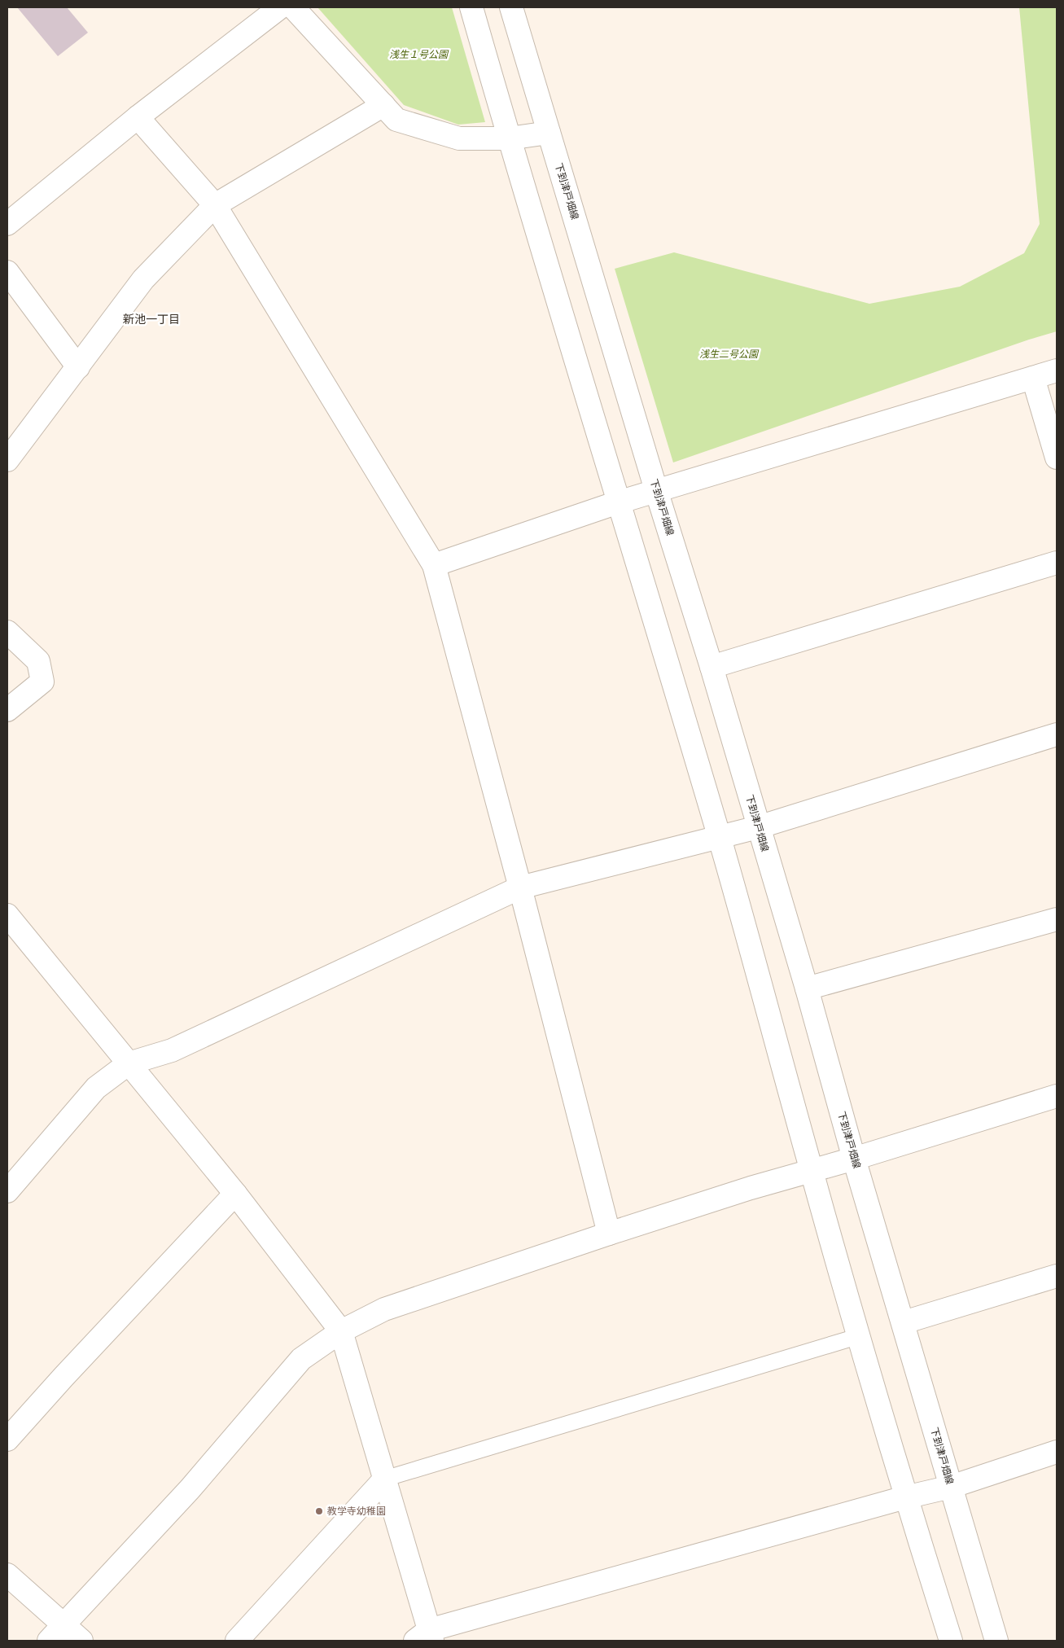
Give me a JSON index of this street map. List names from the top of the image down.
{
  "streets": {
    "street": ["下到津戸畑線"]
  },
  "districts": ["新池一丁目"],
  "parks": ["浅生１号公園", "浅生二号公園"],
  "places": ["教学寺幼稚園"]
}
